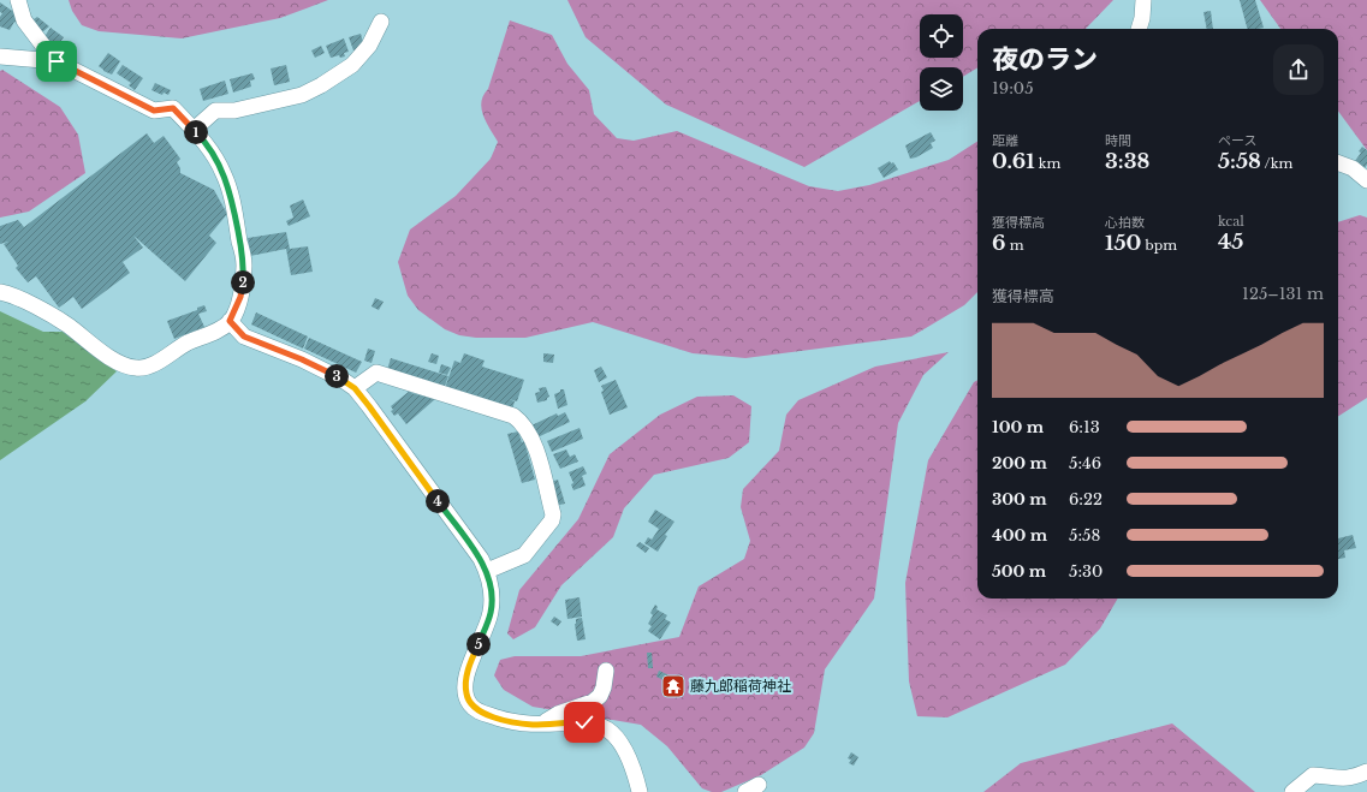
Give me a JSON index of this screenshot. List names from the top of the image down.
{
  "places": {
    "temple": ["藤九郎稲荷神社"]
  },
  "page": {
    "heading": ["夜のラン", "19:05"],
    "stats": [
      ["距離", "0.61 km"],
      ["時間", "3:38"],
      ["ペース", "5:58 /km"],
      ["獲得標高", "6 m"],
      ["心拍数", "150 bpm"],
      ["kcal", "45"]
    ],
    "pins": [
      "1",
      "2",
      "3",
      "4",
      "5"
    ],
    "chart": ["獲得標高", "125–131 m"],
    "list": [
      {
        "name": "100 m",
        "note": "6:13"
      },
      {
        "name": "200 m",
        "note": "5:46"
      },
      {
        "name": "300 m",
        "note": "6:22"
      },
      {
        "name": "400 m",
        "note": "5:58"
      },
      {
        "name": "500 m",
        "note": "5:30"
      }
    ]
  }
}
